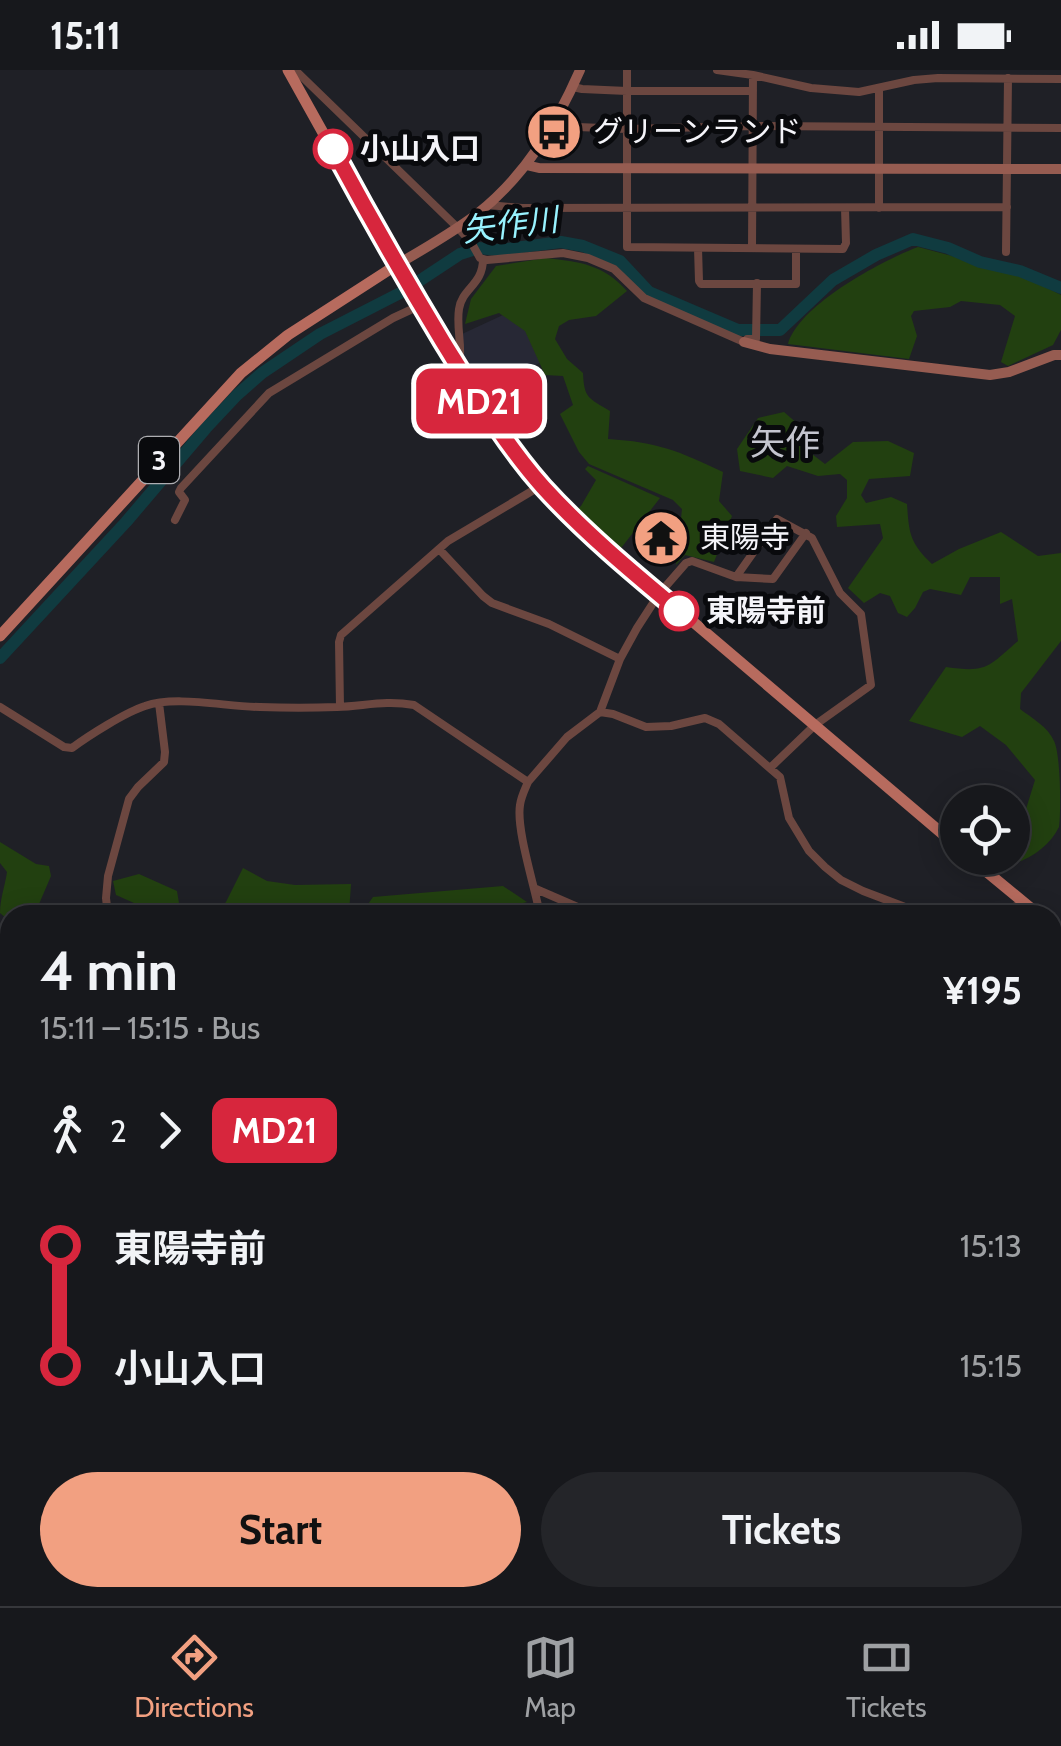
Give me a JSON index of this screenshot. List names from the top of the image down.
{
  "streets": {
    "main road": ["3"]
  },
  "districts": ["矢作"],
  "water": ["矢作川"],
  "places": {
    "bus stop": ["グリーンランド"],
    "other": ["小山入口", "東陽寺前"],
    "temple": ["東陽寺"]
  },
  "lines": ["bus line MD21"],
  "page": {
    "status": "15:11",
    "on_map": "MD21",
    "heading": ["4 min", "15:11 – 15:15 · Bus", "¥195"],
    "legs": ["2", "MD21"],
    "list": [
      {
        "name": "東陽寺前",
        "value": "15:13"
      },
      {
        "name": "小山入口",
        "value": "15:15"
      }
    ],
    "buttons": ["Start", "Tickets"],
    "tabs": ["Directions", "Map", "Tickets"]
  }
}
